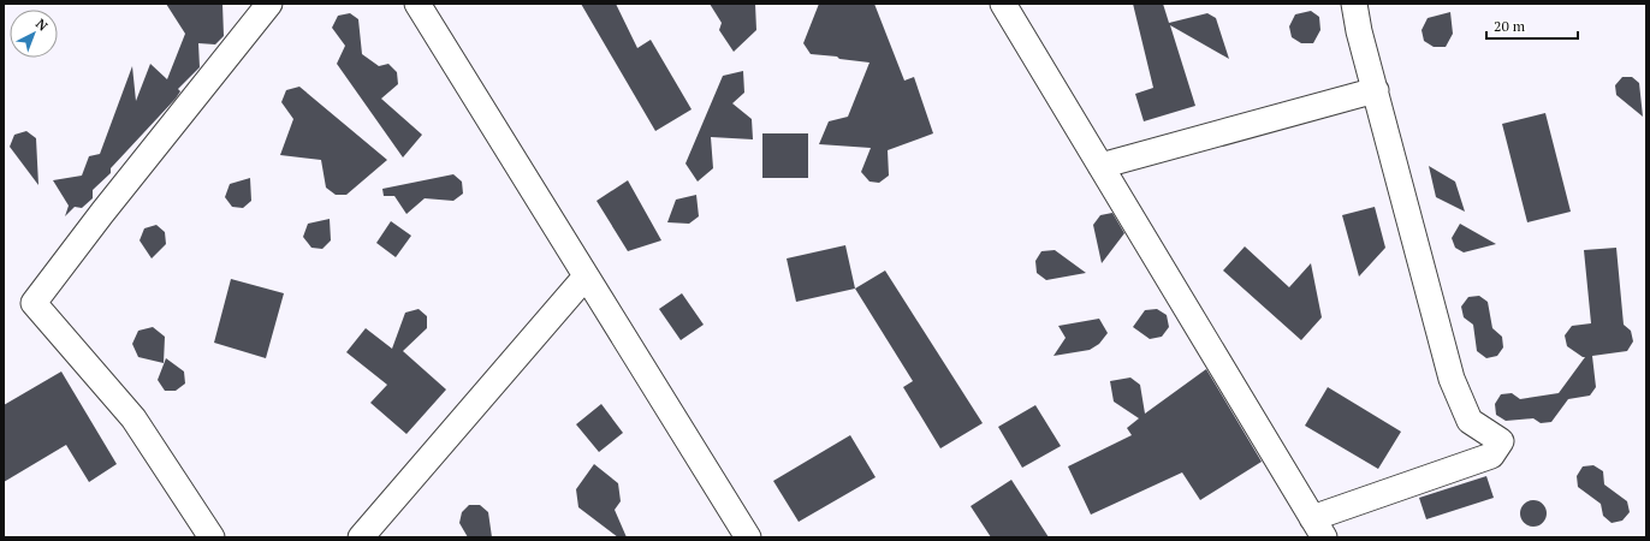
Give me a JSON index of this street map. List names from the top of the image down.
{
  "scale_bar": "20 m",
  "north": "top right"
}
